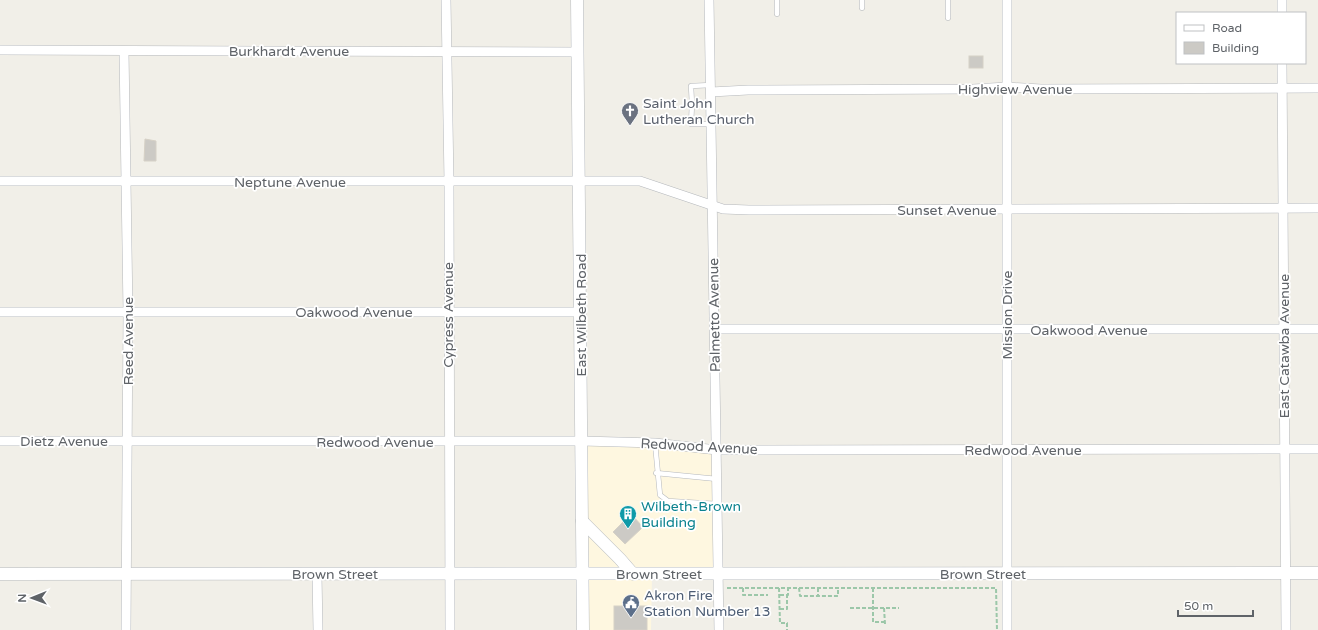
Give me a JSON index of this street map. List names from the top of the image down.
{
  "streets": {
    "main road": ["East Wilbeth Road", "Brown Street"],
    "street": [
      "Burkhardt Avenue",
      "Highview Avenue",
      "Neptune Avenue",
      "Sunset Avenue",
      "Oakwood Avenue",
      "Cypress Avenue",
      "Palmetto Avenue",
      "Mission Drive",
      "Reed Avenue",
      "East Catawba Avenue",
      "Dietz Avenue",
      "Redwood Avenue"
    ]
  },
  "crossings": [
    ["Burkhardt Avenue", "Cypress Avenue"],
    ["Burkhardt Avenue", "East Wilbeth Road"],
    ["Burkhardt Avenue", "Reed Avenue"],
    ["Highview Avenue", "Palmetto Avenue"],
    ["Highview Avenue", "Mission Drive"],
    ["Highview Avenue", "East Catawba Avenue"],
    ["Neptune Avenue", "Sunset Avenue"],
    ["Neptune Avenue", "Cypress Avenue"],
    ["Neptune Avenue", "East Wilbeth Road"],
    ["Neptune Avenue", "Reed Avenue"],
    ["Sunset Avenue", "East Wilbeth Road"],
    ["Sunset Avenue", "Palmetto Avenue"],
    ["Sunset Avenue", "Mission Drive"],
    ["Sunset Avenue", "East Catawba Avenue"],
    ["Oakwood Avenue", "Cypress Avenue"],
    ["Oakwood Avenue", "East Wilbeth Road"],
    ["Oakwood Avenue", "Palmetto Avenue"],
    ["Oakwood Avenue", "Mission Drive"],
    ["Oakwood Avenue", "Reed Avenue"],
    ["Oakwood Avenue", "East Catawba Avenue"],
    ["Cypress Avenue", "Redwood Avenue"],
    ["Cypress Avenue", "Brown Street"],
    ["East Wilbeth Road", "Redwood Avenue"],
    ["East Wilbeth Road", "Brown Street"],
    ["Palmetto Avenue", "Redwood Avenue"],
    ["Palmetto Avenue", "Brown Street"],
    ["Mission Drive", "Redwood Avenue"],
    ["Mission Drive", "Brown Street"],
    ["Reed Avenue", "Dietz Avenue"],
    ["Reed Avenue", "Redwood Avenue"],
    ["Reed Avenue", "Brown Street"],
    ["East Catawba Avenue", "Redwood Avenue"],
    ["East Catawba Avenue", "Brown Street"],
    ["Dietz Avenue", "Redwood Avenue"]
  ],
  "places": {
    "church": ["Saint John Lutheran Church"],
    "building": ["Wilbeth-Brown Building"],
    "public building": ["Akron Fire Station Number 13"]
  },
  "legend": ["Road", "Building"],
  "scale_bar": "50 m",
  "north": "left"
}
